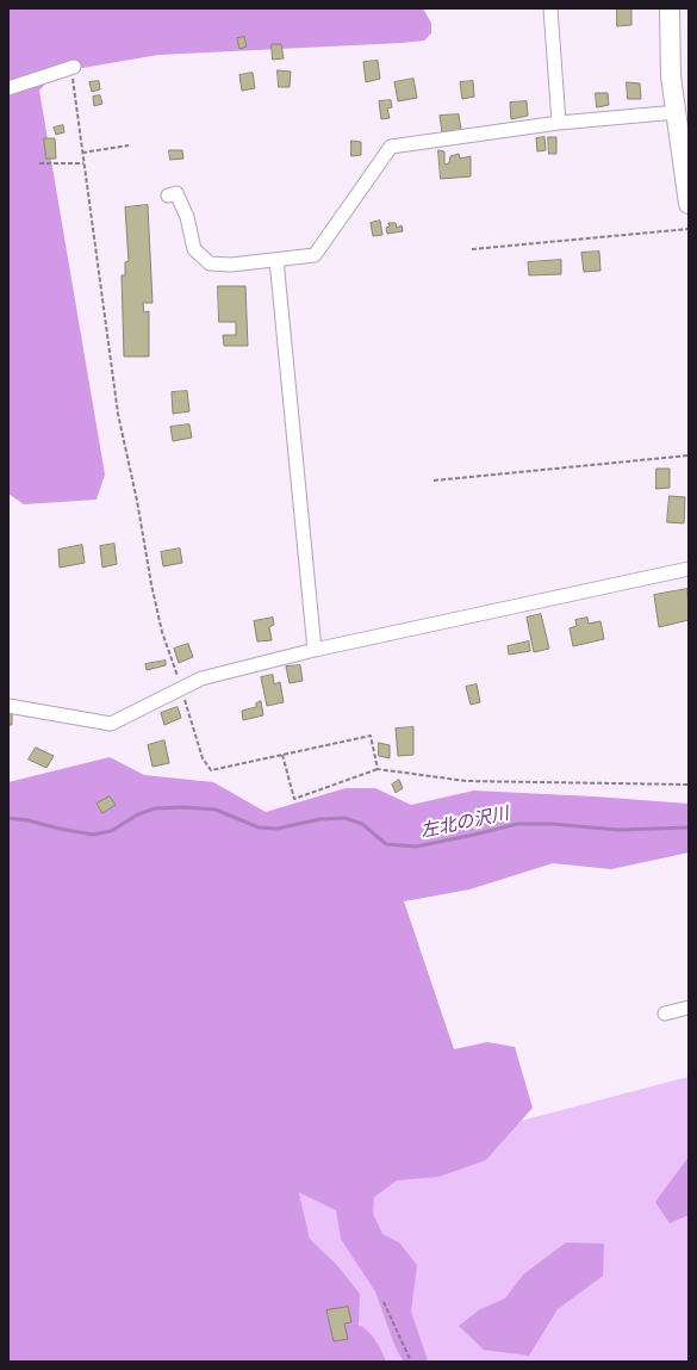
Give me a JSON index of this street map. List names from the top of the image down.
{
  "water": ["左北の沢川"]
}
